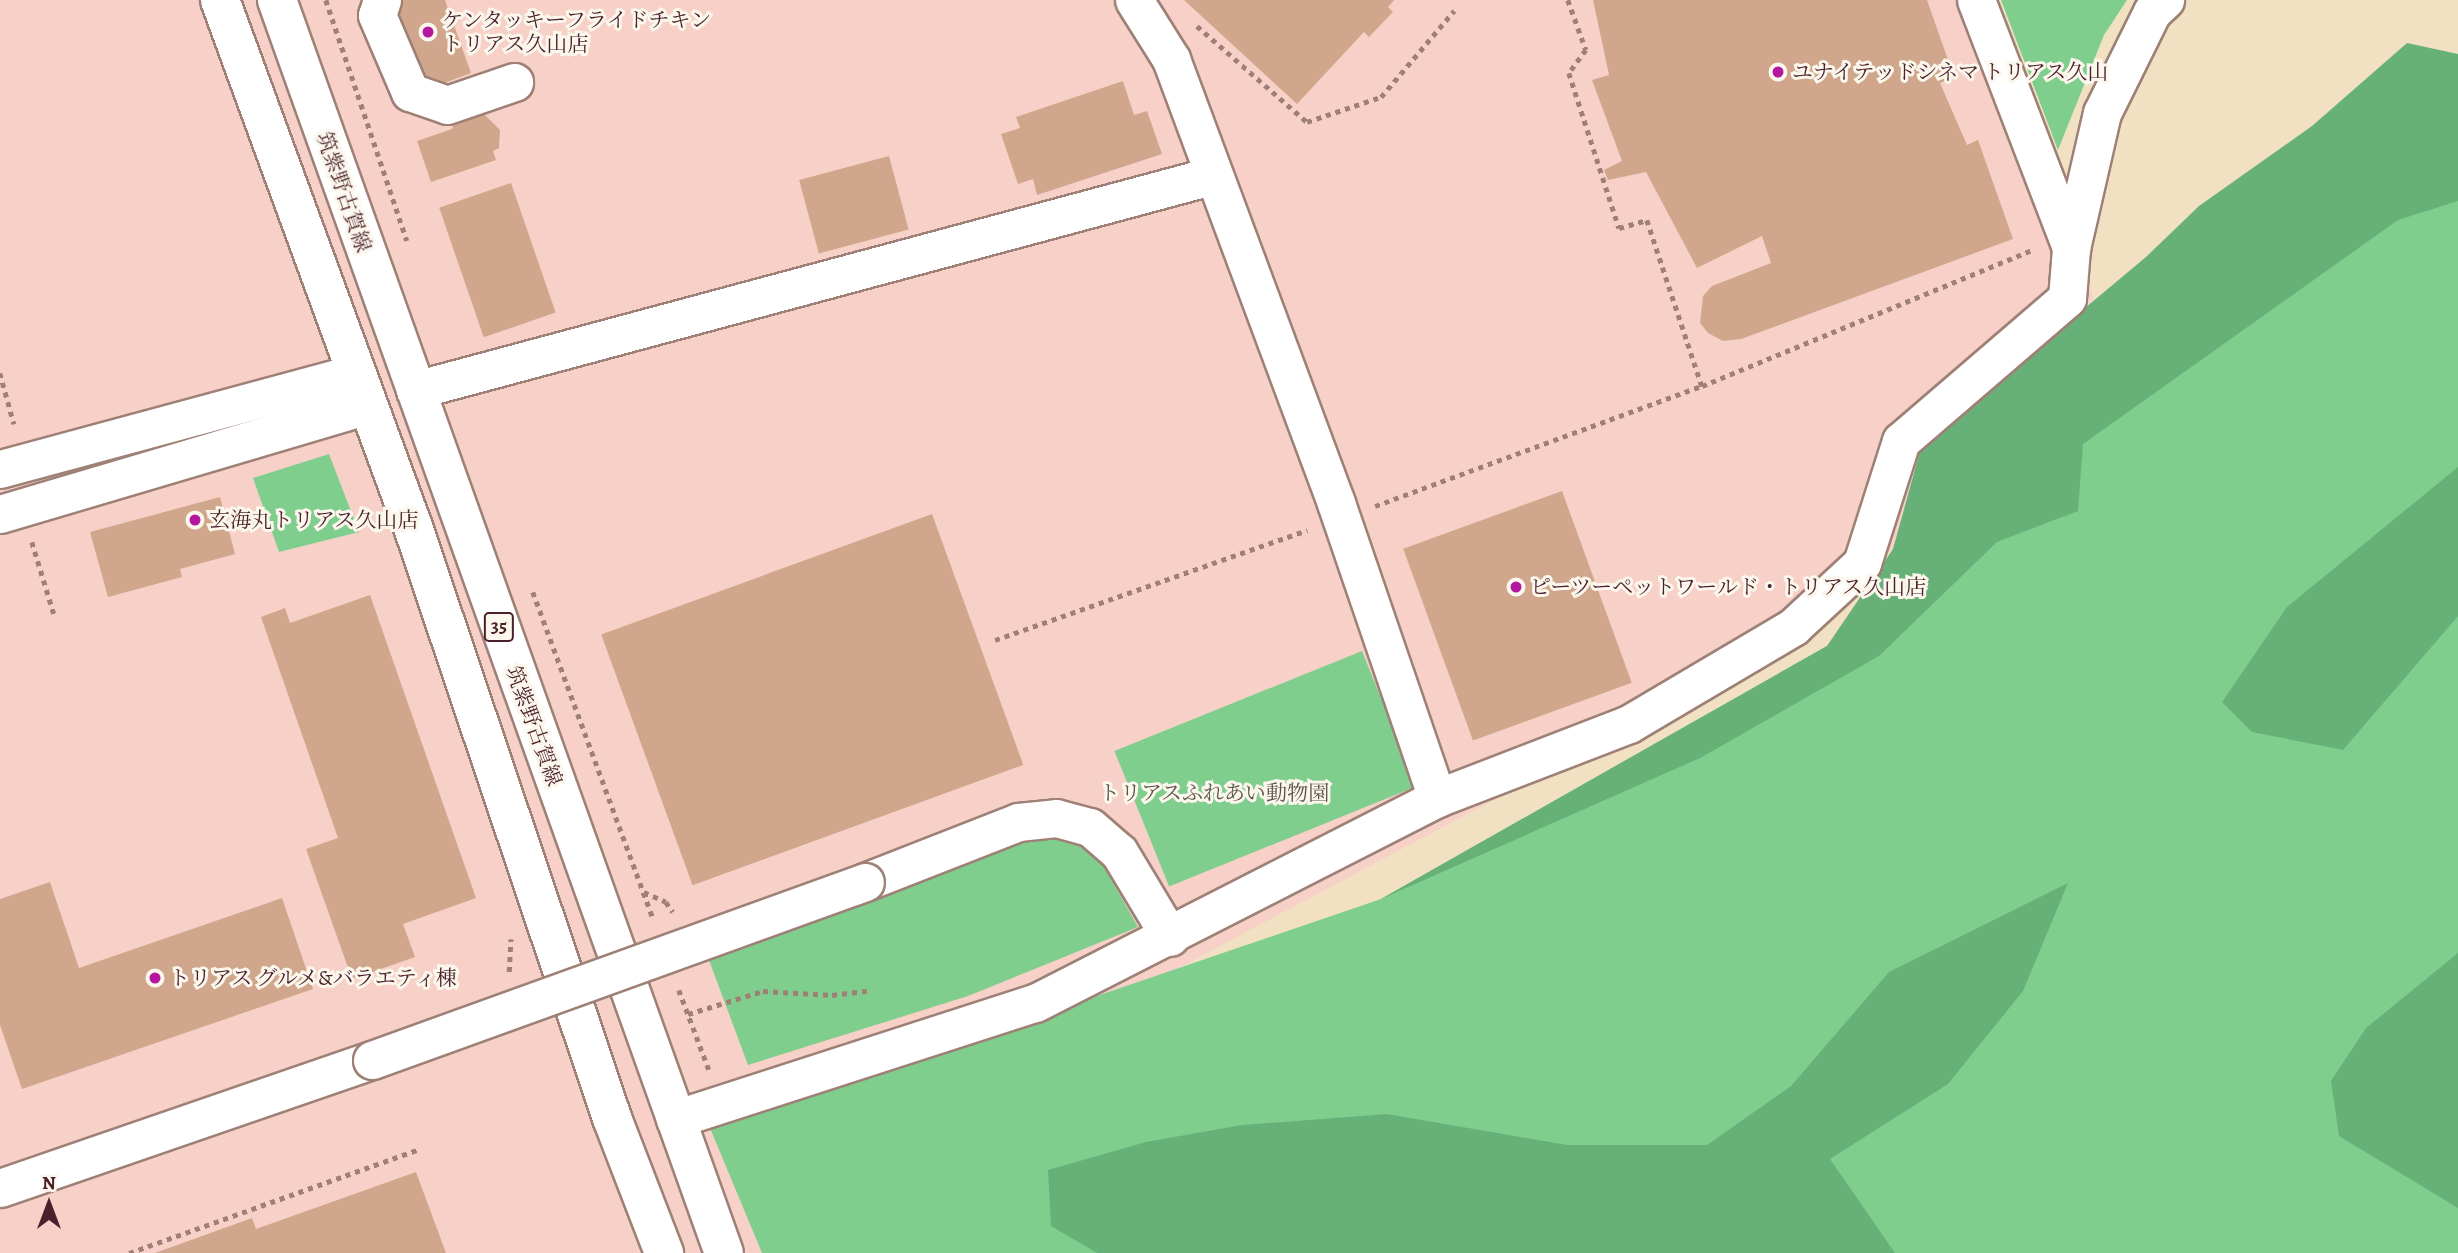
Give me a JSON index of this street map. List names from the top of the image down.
{
  "streets": {
    "main road": ["筑紫野古賀線", "35"]
  },
  "parks": ["トリアスふれあい動物園"],
  "places": [
    "ケンタッキーフライドチキン トリアス久山店",
    "ユナイテッドシネマ トリアス久山",
    "玄海丸トリアス久山店",
    "ピーツーペットワールド・トリアス久山店",
    "トリアス グルメ&バラエティ棟"
  ],
  "north": "top"
}
